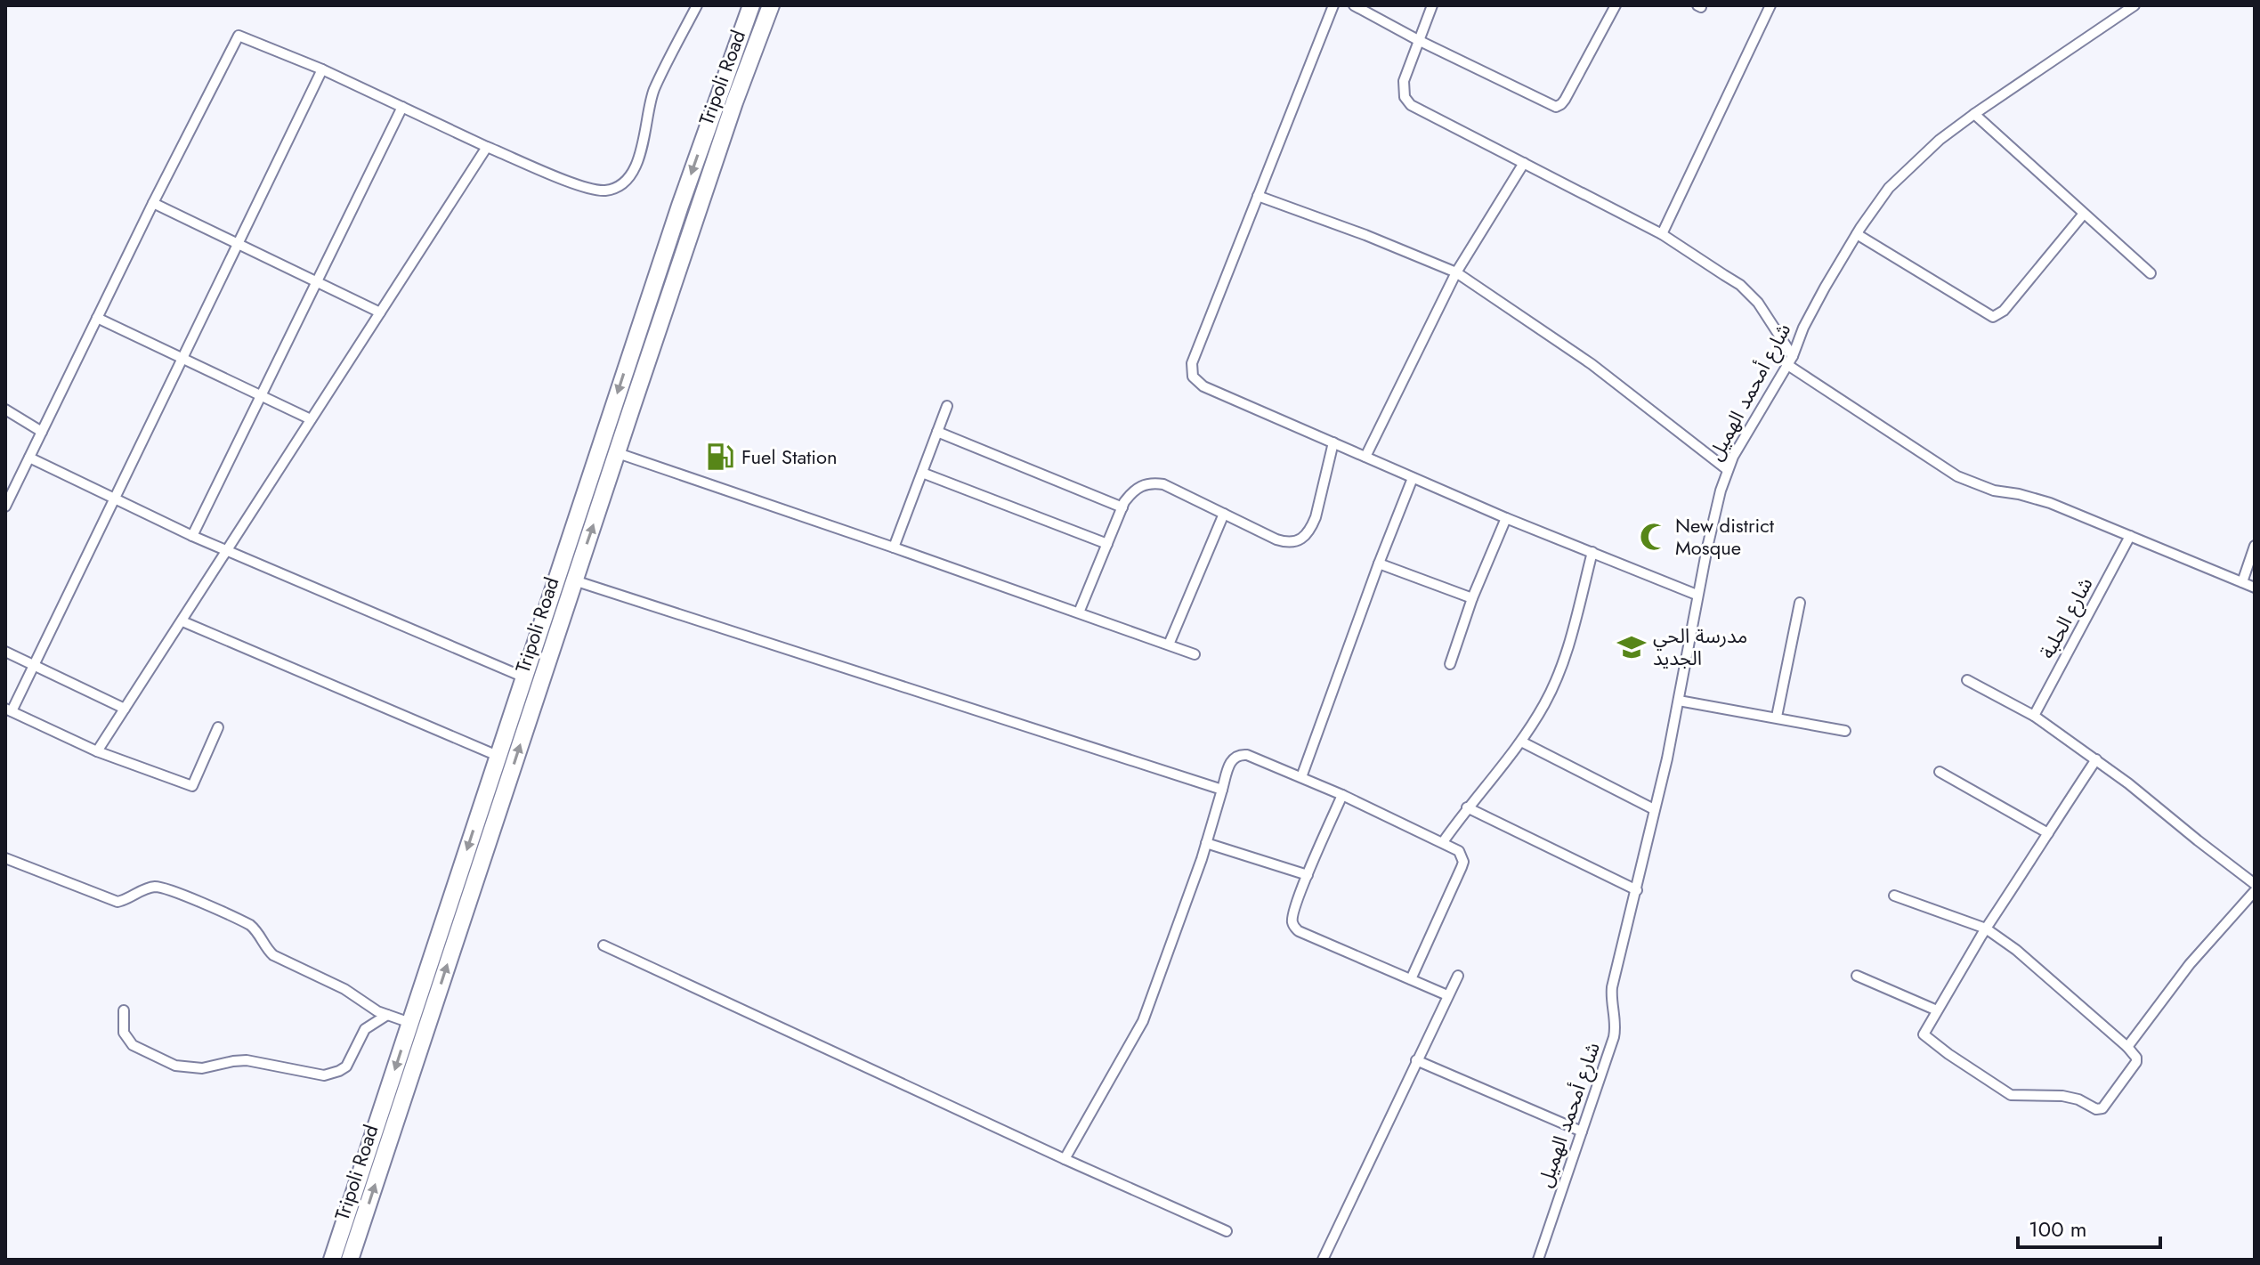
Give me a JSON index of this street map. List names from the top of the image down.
{
  "streets": {
    "highway": ["Tripoli Road"],
    "street": ["شارع أمحمد الهميل", "شارع الحلبة"]
  },
  "places": {
    "fuel station": ["Fuel Station"],
    "mosque": ["New district Mosque"],
    "school or university": ["مدرسة الحي الجديد"]
  },
  "scale_bar": "100 m"
}
